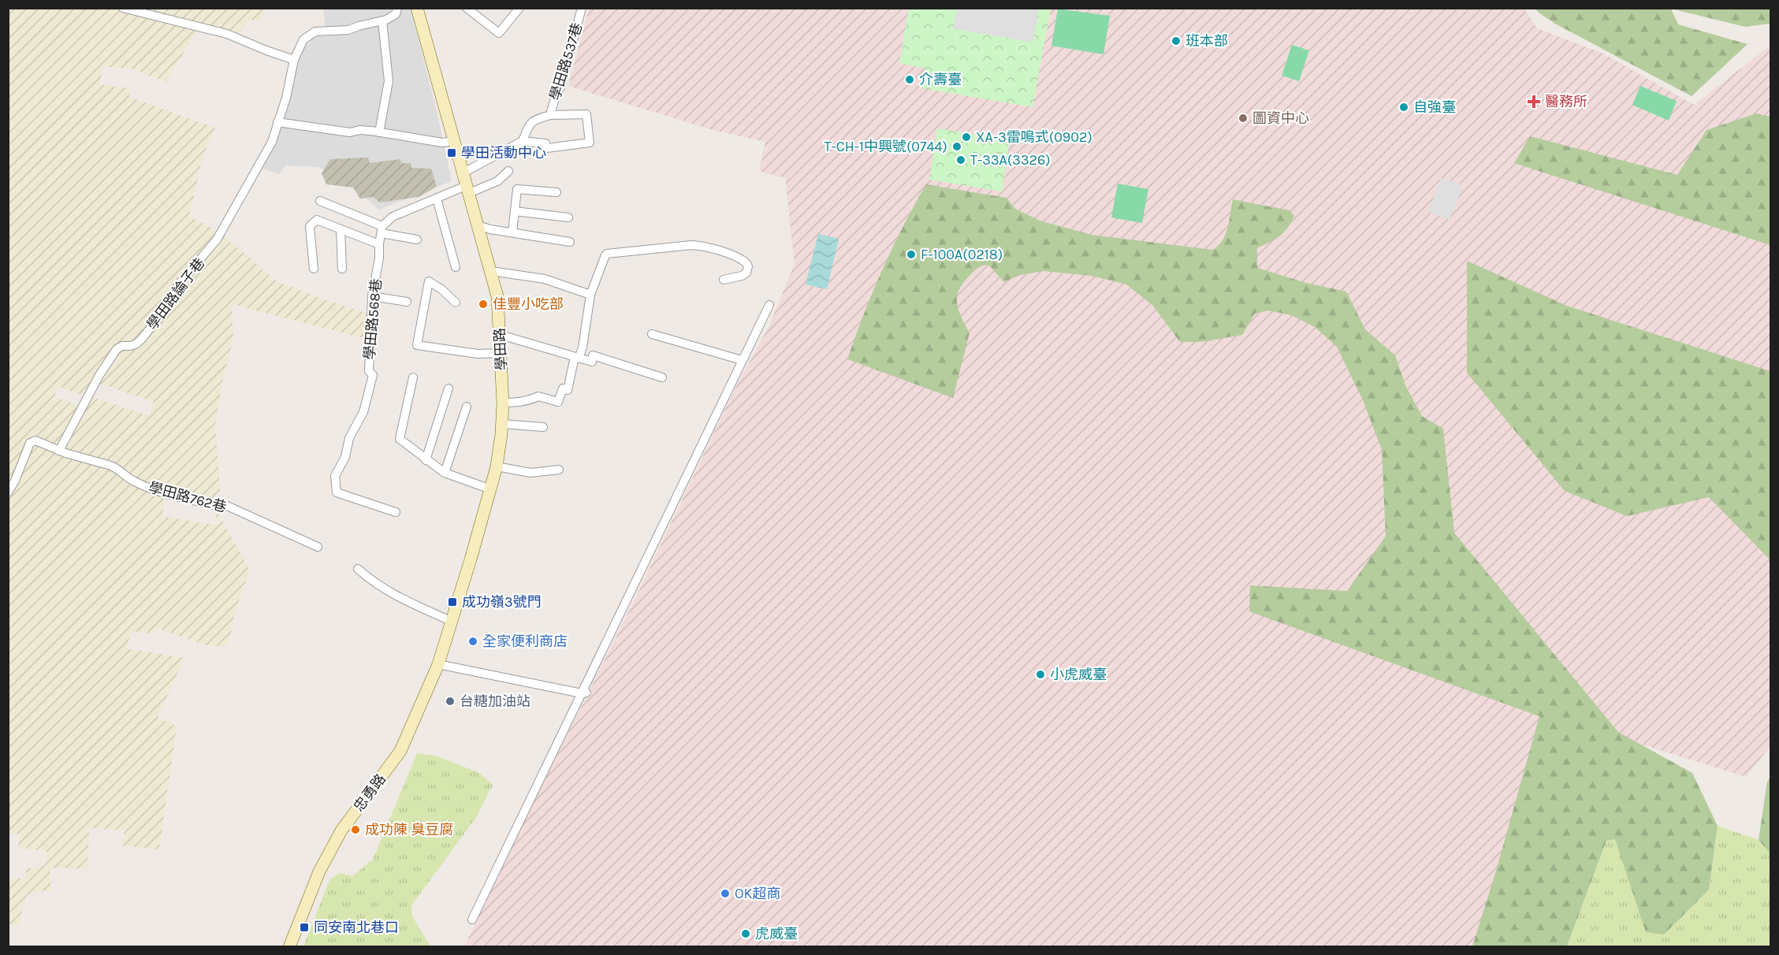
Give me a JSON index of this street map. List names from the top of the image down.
{
  "streets": {
    "main road": ["學田路", "忠勇路"],
    "street": [
      "學田路537巷",
      "學田路論子巷",
      "學田路568巷",
      "學田路762巷"
    ]
  },
  "crossings": [
    ["學田路論子巷", "學田路762巷"],
    ["學田路", "忠勇路"]
  ],
  "places": {
    "other": [
      "班本部",
      "介壽臺",
      "自強臺",
      "圖資中心",
      "XA-3雷鳴式(0902)",
      "T-CH-1中興號(0744)",
      "T-33A(3326)",
      "F-100A(0218)",
      "佳豐小吃部",
      "全家便利商店",
      "小虎威臺",
      "台糖加油站",
      "成功陳 臭豆腐",
      "OK超商",
      "虎威臺"
    ],
    "health": ["醫務所"],
    "transit": ["學田活動中心", "成功嶺3號門", "同安南北巷口"]
  }
}
